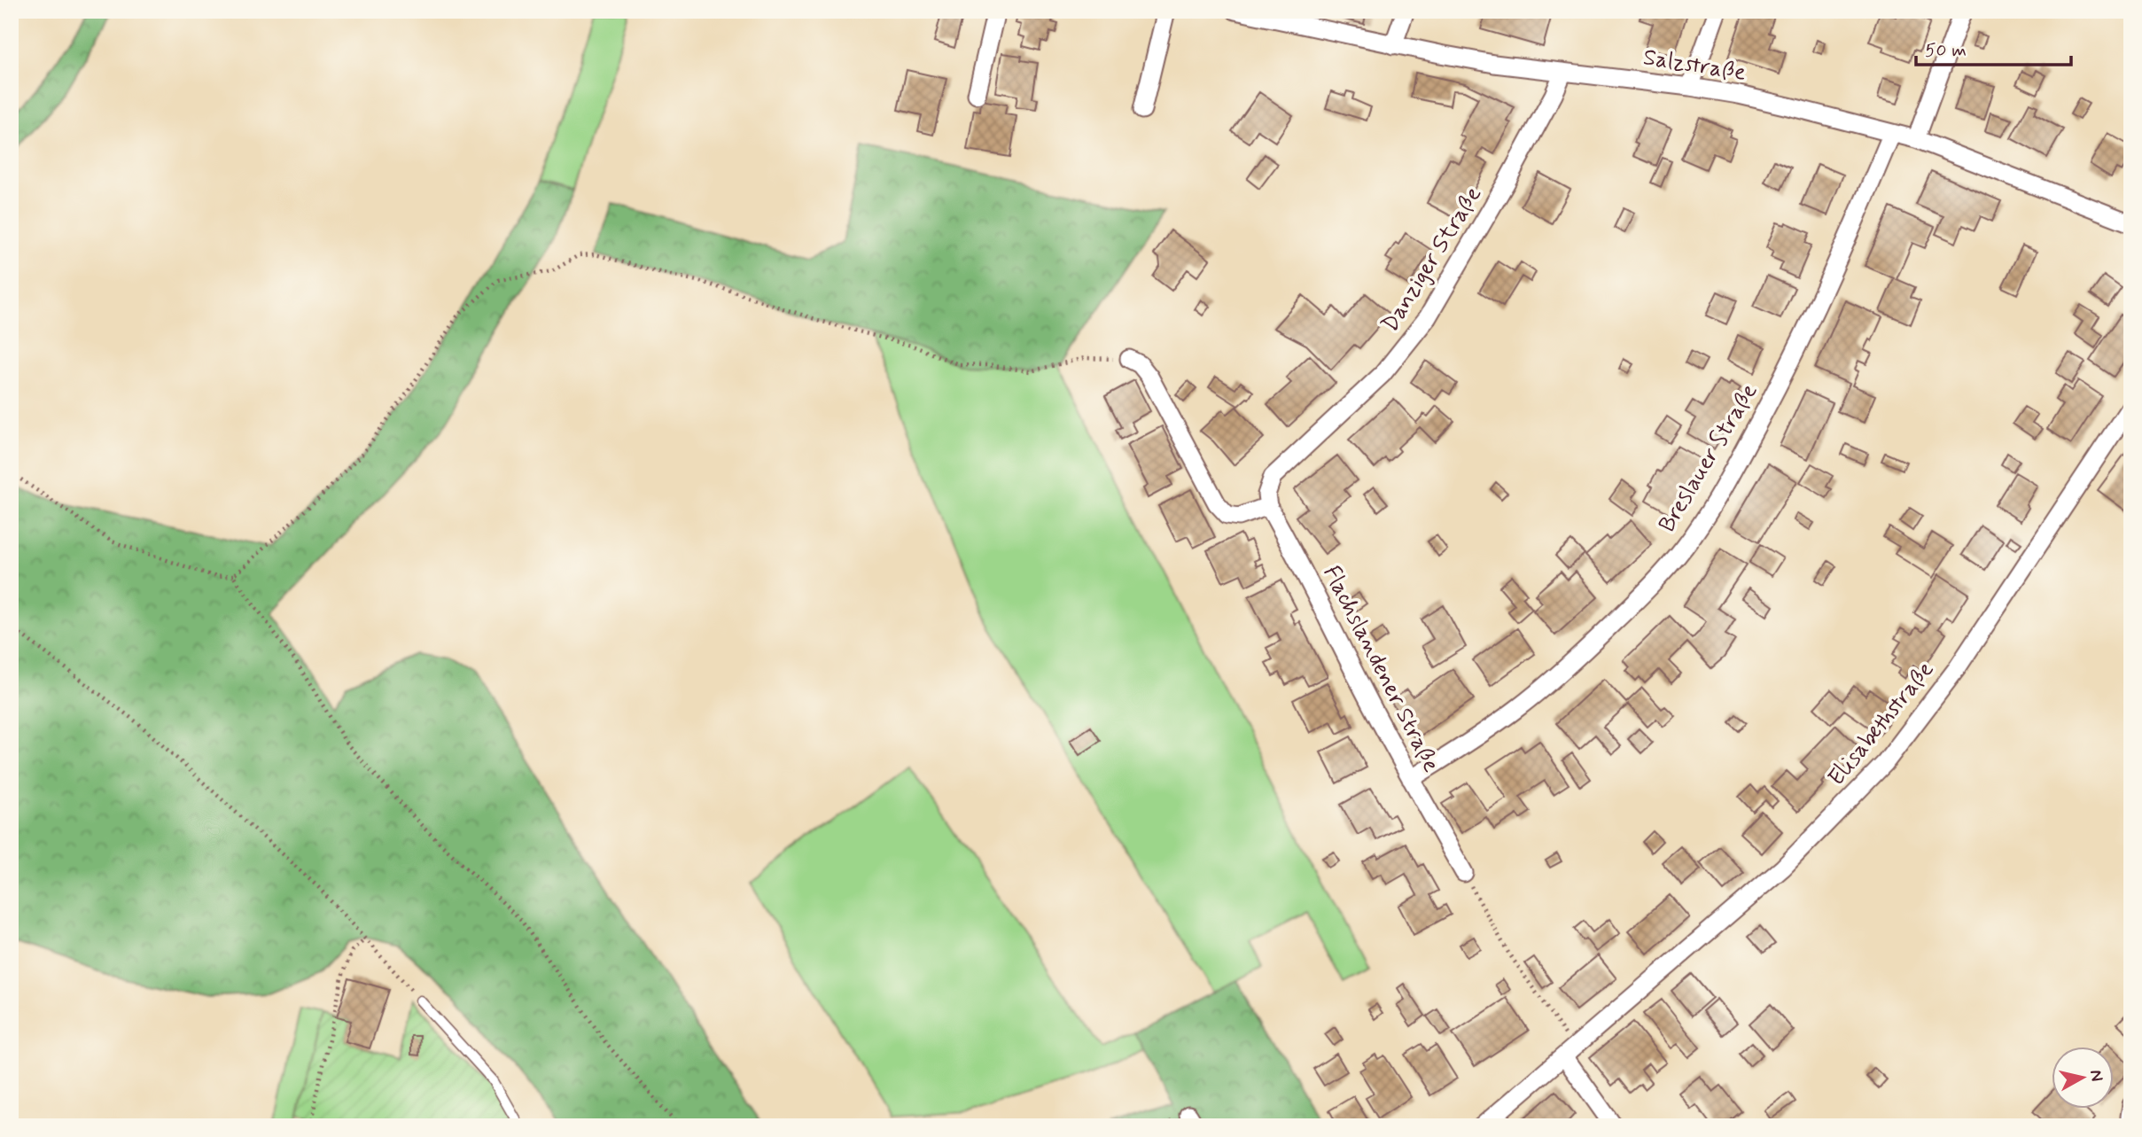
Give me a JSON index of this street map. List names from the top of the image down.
{
  "streets": {
    "street": [
      "Salzstraße",
      "Danziger Straße",
      "Breslauer Straße",
      "Flachslandener Straße",
      "Elisabethstraße"
    ]
  },
  "crossings": [
    ["Salzstraße", "Danziger Straße"],
    ["Salzstraße", "Breslauer Straße"],
    ["Danziger Straße", "Flachslandener Straße"],
    ["Breslauer Straße", "Flachslandener Straße"]
  ],
  "scale_bar": "50 m",
  "north": "right"
}
